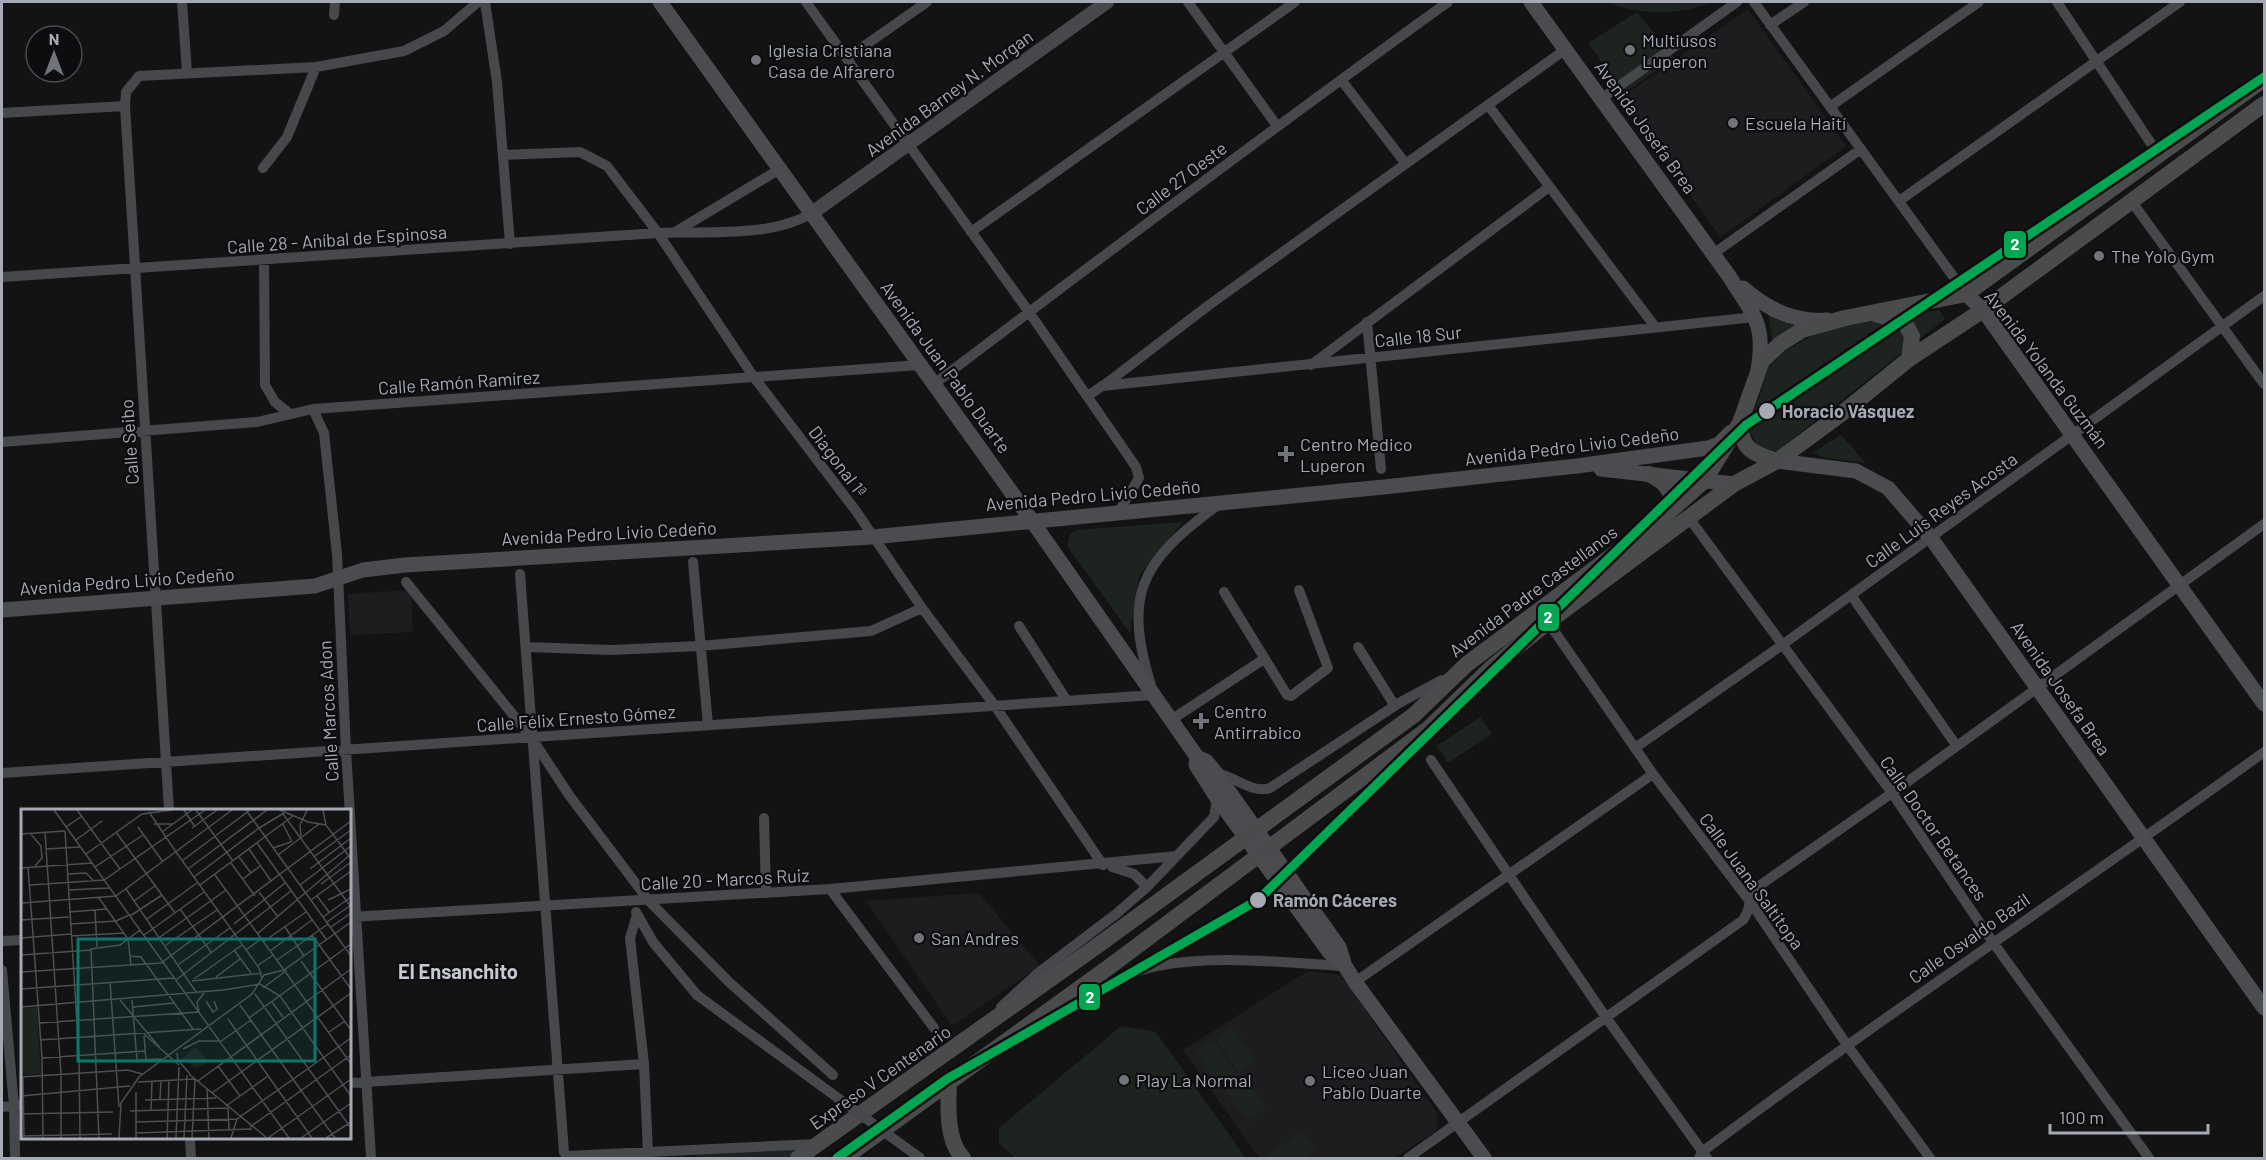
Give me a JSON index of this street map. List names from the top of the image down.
{
  "streets": {
    "main road": [
      "Avenida Josefa Brea",
      "Avenida Juan Pablo Duarte",
      "Avenida Yolanda Guzmán",
      "Avenida Pedro Livio Cedeño",
      "Avenida Padre Castellanos",
      "Expreso V Centenario"
    ],
    "street": [
      "Avenida Barney N. Morgan",
      "Calle 27 Oeste",
      "Calle 28 - Aníbal de Espinosa",
      "Calle 18 Sur",
      "Calle Ramón Ramírez",
      "Calle Seibo",
      "Diagonal 1ª",
      "Calle Luis Reyes Acosta",
      "Calle Marcos Adon",
      "Calle Félix Ernesto Gómez",
      "Calle Doctor Betances",
      "Calle 20 - Marcos Ruiz",
      "Calle Juana Saltitopa",
      "Calle Osvaldo Bazil"
    ]
  },
  "crossings": [
    ["Avenida Barney N. Morgan", "Calle 28 - Aníbal de Espinosa"],
    ["Avenida Barney N. Morgan", "Avenida Juan Pablo Duarte"],
    ["Avenida Josefa Brea", "Calle 18 Sur"],
    ["Avenida Josefa Brea", "Calle Luis Reyes Acosta"],
    ["Avenida Josefa Brea", "Avenida Padre Castellanos"],
    ["Avenida Josefa Brea", "Calle Osvaldo Bazil"],
    ["Calle 27 Oeste", "Avenida Juan Pablo Duarte"],
    ["Calle 28 - Aníbal de Espinosa", "Avenida Juan Pablo Duarte"],
    ["Calle 28 - Aníbal de Espinosa", "Calle Seibo"],
    ["Calle 28 - Aníbal de Espinosa", "Diagonal 1ª"],
    ["Avenida Juan Pablo Duarte", "Calle Ramón Ramírez"],
    ["Avenida Juan Pablo Duarte", "Avenida Pedro Livio Cedeño"],
    ["Avenida Juan Pablo Duarte", "Calle Félix Ernesto Gómez"],
    ["Avenida Juan Pablo Duarte", "Expreso V Centenario"],
    ["Avenida Yolanda Guzmán", "Calle Luis Reyes Acosta"],
    ["Avenida Yolanda Guzmán", "Avenida Padre Castellanos"],
    ["Calle Ramón Ramírez", "Calle Seibo"],
    ["Calle Ramón Ramírez", "Diagonal 1ª"],
    ["Calle Ramón Ramírez", "Calle Marcos Adon"],
    ["Calle Seibo", "Avenida Pedro Livio Cedeño"],
    ["Calle Seibo", "Calle Félix Ernesto Gómez"],
    ["Avenida Pedro Livio Cedeño", "Diagonal 1ª"],
    ["Avenida Pedro Livio Cedeño", "Avenida Padre Castellanos"],
    ["Avenida Pedro Livio Cedeño", "Calle Marcos Adon"],
    ["Avenida Pedro Livio Cedeño", "Calle Félix Ernesto Gómez"],
    ["Diagonal 1ª", "Calle Félix Ernesto Gómez"],
    ["Diagonal 1ª", "Calle 20 - Marcos Ruiz"],
    ["Calle Luis Reyes Acosta", "Calle Doctor Betances"],
    ["Calle Luis Reyes Acosta", "Calle Juana Saltitopa"],
    ["Avenida Padre Castellanos", "Calle Doctor Betances"],
    ["Avenida Padre Castellanos", "Calle Juana Saltitopa"],
    ["Avenida Padre Castellanos", "Expreso V Centenario"],
    ["Calle Marcos Adon", "Calle Félix Ernesto Gómez"],
    ["Calle Marcos Adon", "Calle 20 - Marcos Ruiz"],
    ["Calle Doctor Betances", "Calle Osvaldo Bazil"],
    ["Calle 20 - Marcos Ruiz", "Expreso V Centenario"],
    ["Calle Juana Saltitopa", "Calle Osvaldo Bazil"]
  ],
  "districts": ["El Ensanchito"],
  "places": {
    "other": [
      "Multiusos Luperon",
      "Iglesia Cristiana Casa de Alfarero",
      "Escuela Haití",
      "The Yolo Gym",
      "Horacio Vásquez",
      "Ramón Cáceres",
      "San Andres",
      "Play La Normal",
      "Liceo Juan Pablo Duarte"
    ],
    "health": ["Centro Medico Luperon", "Centro Antirrabico"]
  },
  "lines": ["transit line 2"],
  "scale_bar": "100 m",
  "north": "top"
}
